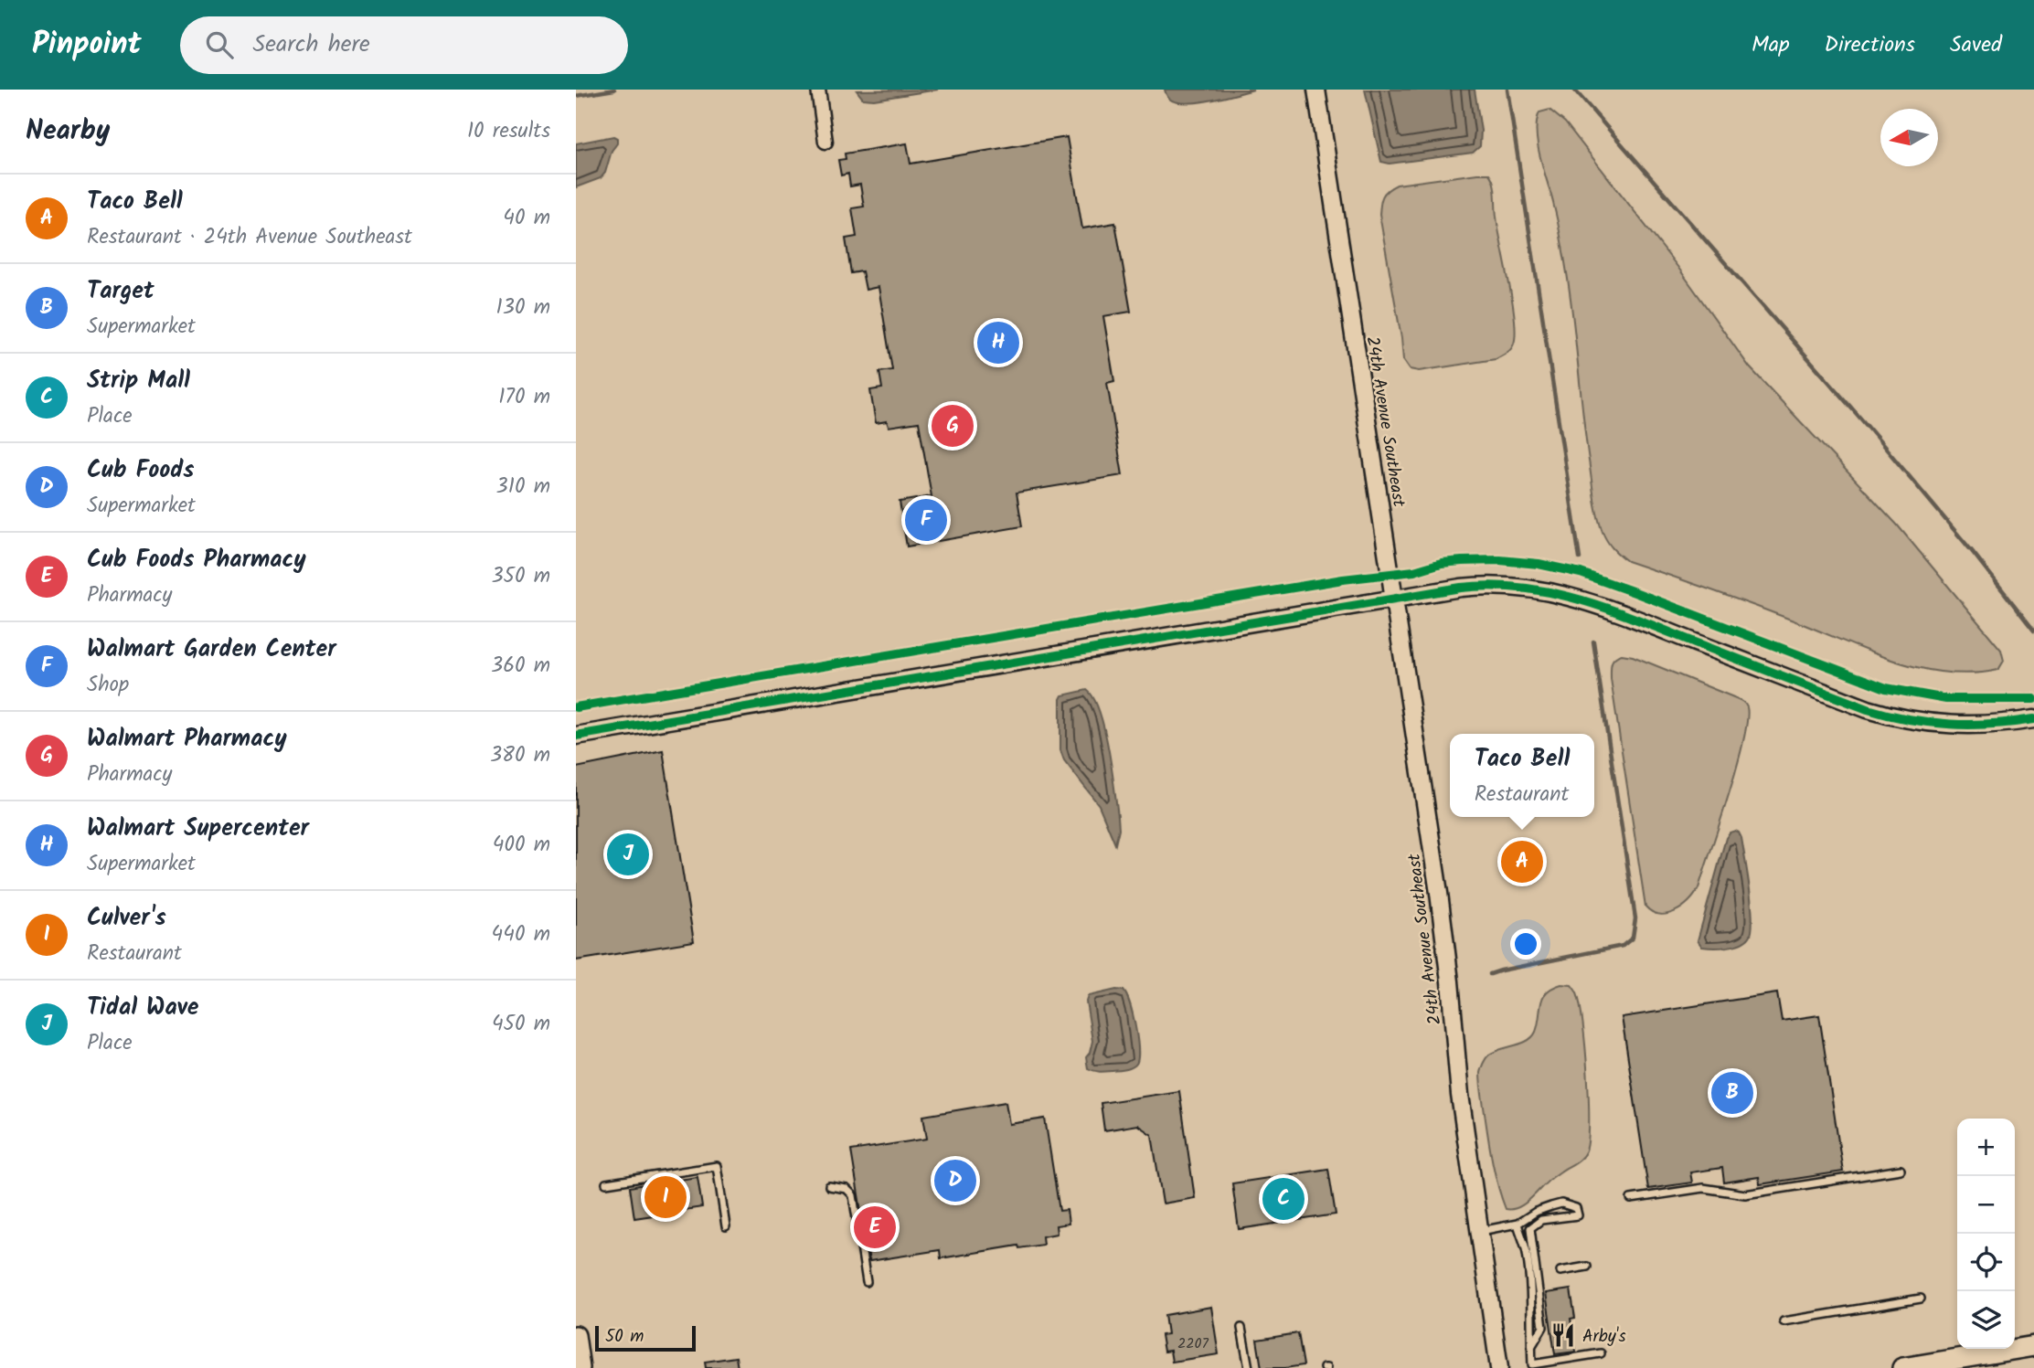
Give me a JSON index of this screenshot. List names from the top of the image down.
{
  "streets": {
    "street": ["24th Avenue Southeast"]
  },
  "places": {
    "restaurant": ["Arby's"]
  },
  "house_numbers": ["2207"],
  "scale_bar": "50 m",
  "north": "left",
  "page": {
    "header": "Pinpoint",
    "search": "Search here",
    "nav": ["Map", "Directions", "Saved"],
    "heading": ["Nearby", "10 results"],
    "list": [
      {
        "mark": "A",
        "name": "Taco Bell",
        "note": "Restaurant · 24th Avenue Southeast",
        "value": "40 m"
      },
      {
        "mark": "B",
        "name": "Target",
        "note": "Supermarket",
        "value": "130 m"
      },
      {
        "mark": "C",
        "name": "Strip Mall",
        "note": "Place",
        "value": "170 m"
      },
      {
        "mark": "D",
        "name": "Cub Foods",
        "note": "Supermarket",
        "value": "310 m"
      },
      {
        "mark": "E",
        "name": "Cub Foods Pharmacy",
        "note": "Pharmacy",
        "value": "350 m"
      },
      {
        "mark": "F",
        "name": "Walmart Garden Center",
        "note": "Shop",
        "value": "360 m"
      },
      {
        "mark": "G",
        "name": "Walmart Pharmacy",
        "note": "Pharmacy",
        "value": "380 m"
      },
      {
        "mark": "H",
        "name": "Walmart Supercenter",
        "note": "Supermarket",
        "value": "400 m"
      },
      {
        "mark": "I",
        "name": "Culver's",
        "note": "Restaurant",
        "value": "440 m"
      },
      {
        "mark": "J",
        "name": "Tidal Wave",
        "note": "Place",
        "value": "450 m"
      }
    ],
    "pins": [
      "H",
      "G",
      "F",
      "J",
      "A",
      "B",
      "D",
      "I",
      "C",
      "E"
    ],
    "popup": ["Taco Bell", "Restaurant"],
    "map_buttons": ["+", "−"],
    "scale": "50 m"
  }
}
